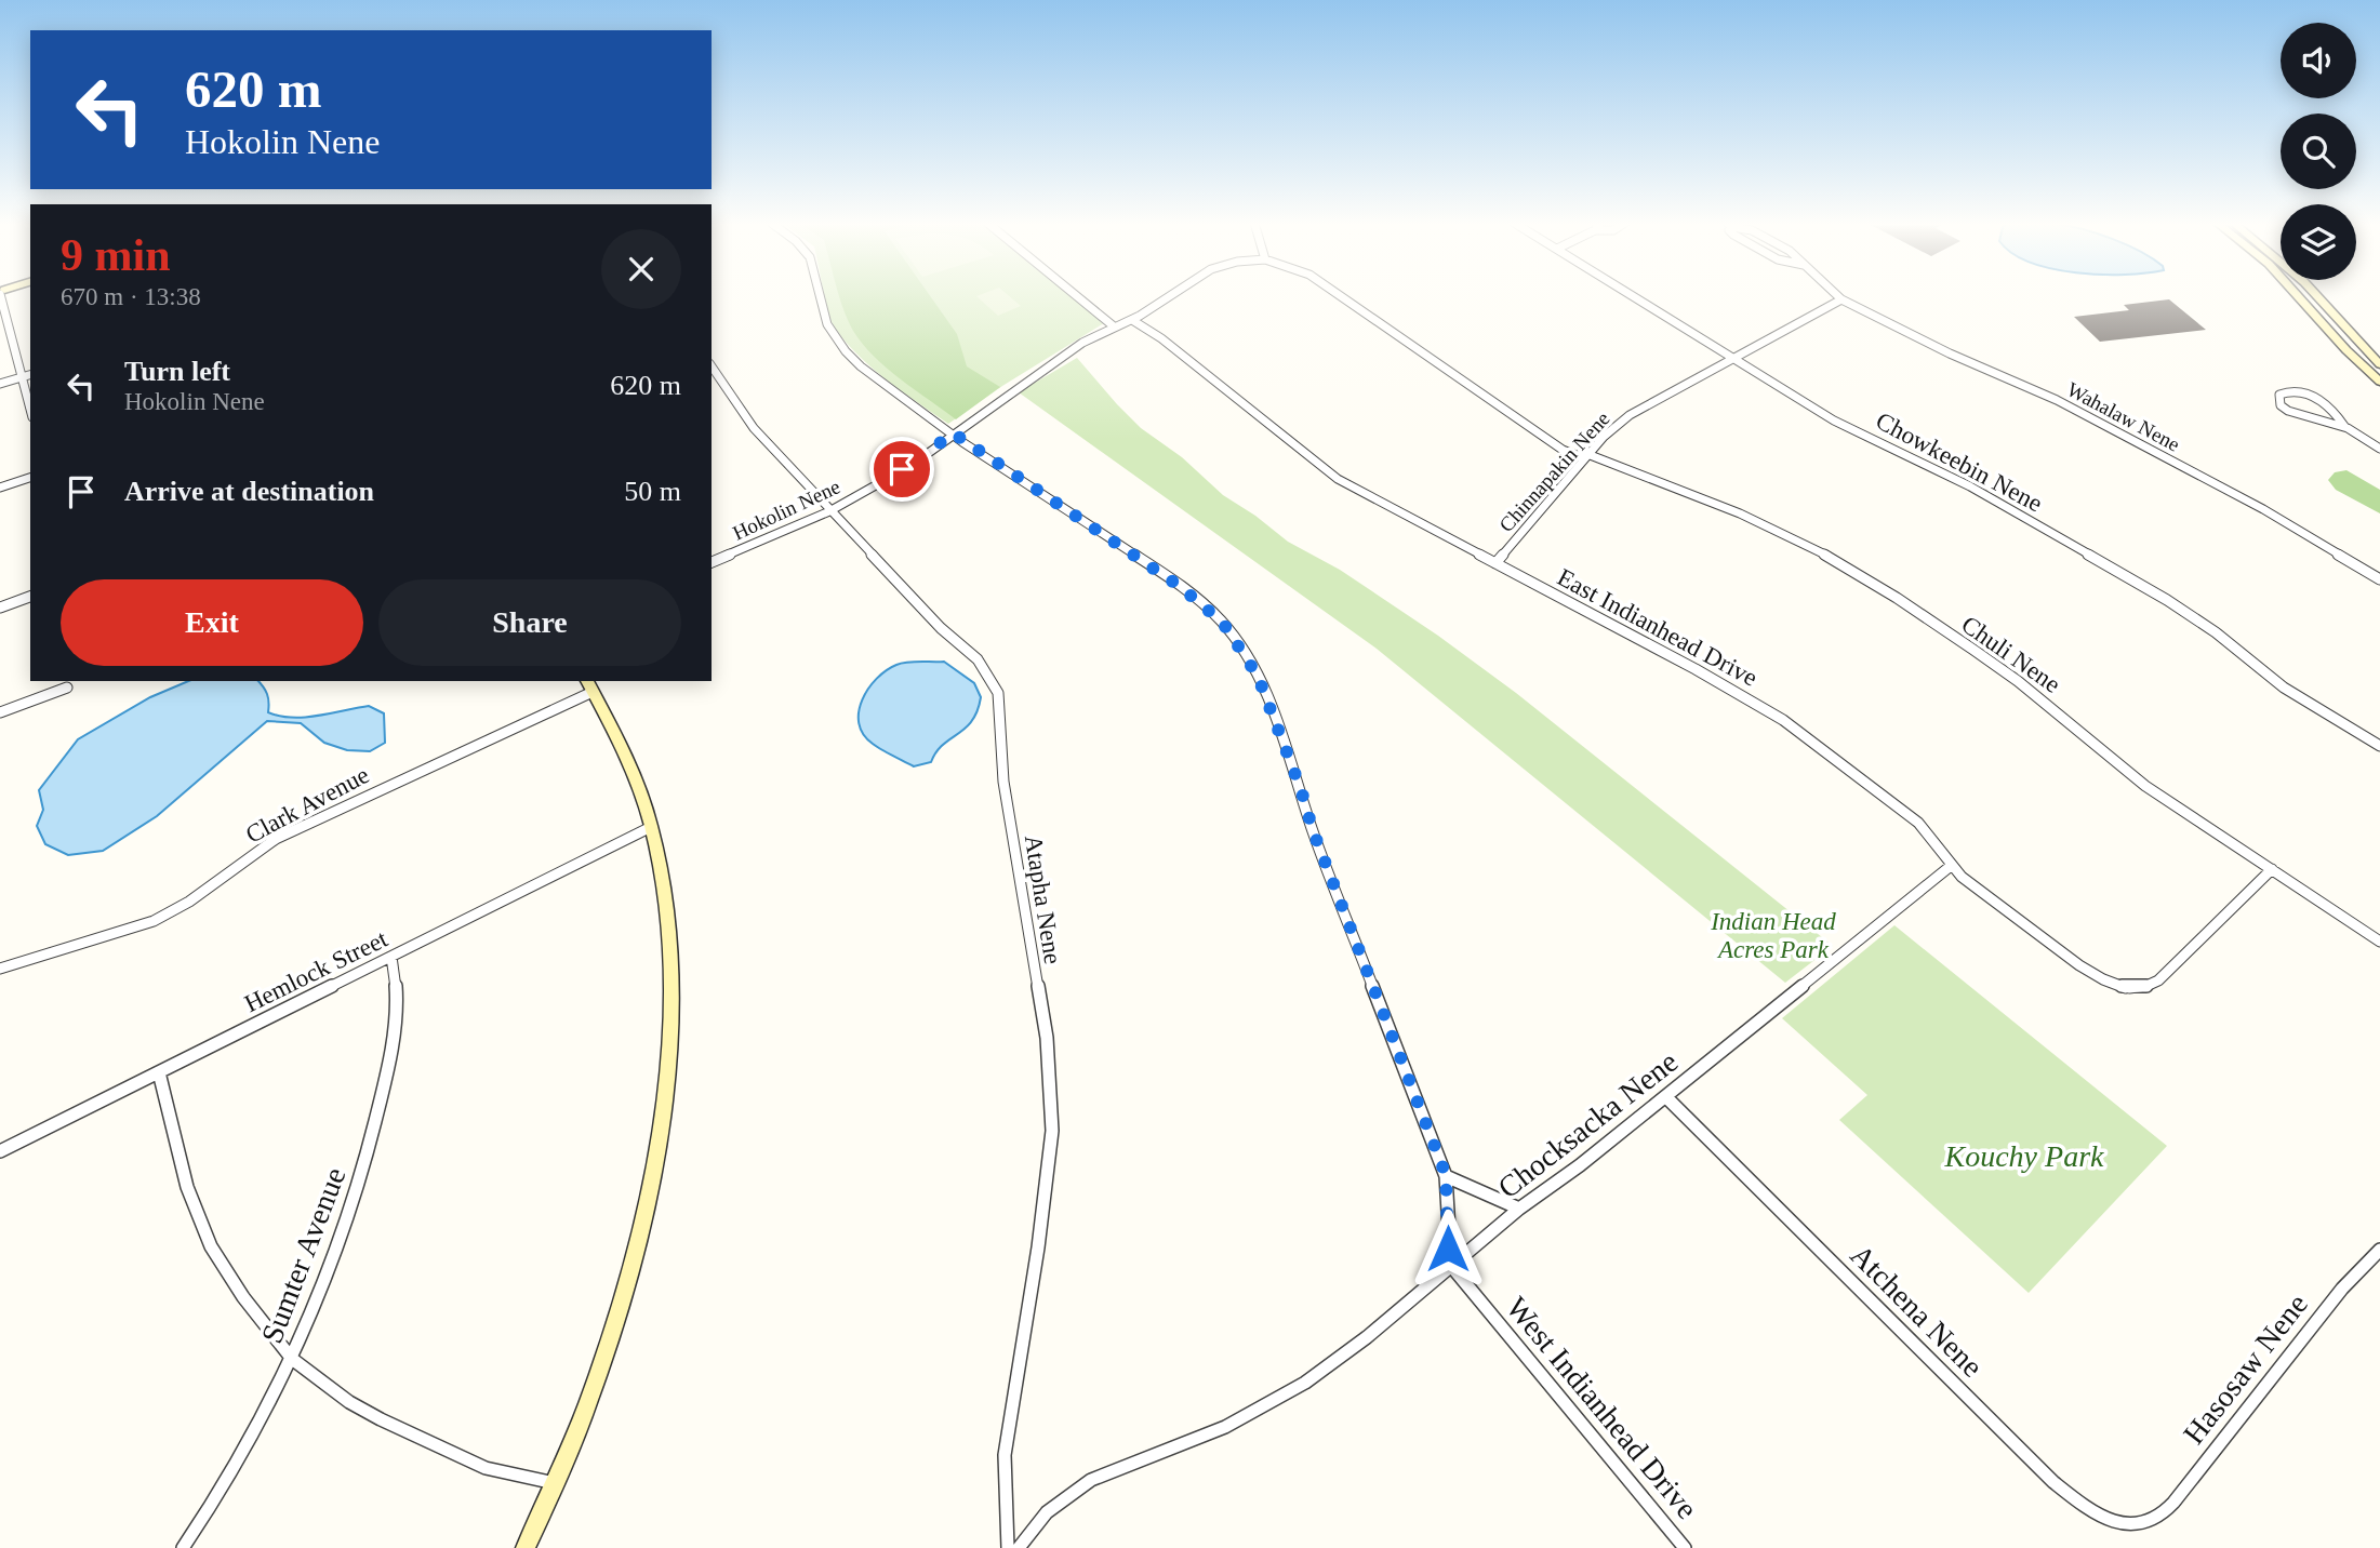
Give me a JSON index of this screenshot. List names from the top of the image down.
{
  "streets": {
    "street": [
      "Wahalaw Nene",
      "Chowkeebin Nene",
      "Chinnapakin Nene",
      "Hokolin Nene",
      "East Indianhead Drive",
      "Chuli Nene",
      "Clark Avenue",
      "Atapha Nene",
      "Hemlock Street",
      "Chocksacka Nene",
      "Sumter Avenue",
      "Atchena Nene",
      "Hasosaw Nene",
      "West Indianhead Drive"
    ]
  },
  "crossings": [
    ["Wahalaw Nene", "Chinnapakin Nene"],
    ["Chowkeebin Nene", "Chinnapakin Nene"],
    ["Chinnapakin Nene", "East Indianhead Drive"],
    ["Chinnapakin Nene", "Chuli Nene"],
    ["Hokolin Nene", "East Indianhead Drive"],
    ["Hokolin Nene", "Atapha Nene"],
    ["East Indianhead Drive", "Chuli Nene"],
    ["East Indianhead Drive", "Chocksacka Nene"],
    ["Hemlock Street", "Sumter Avenue"],
    ["Chocksacka Nene", "Atchena Nene"],
    ["Chocksacka Nene", "West Indianhead Drive"],
    ["Atchena Nene", "Hasosaw Nene"]
  ],
  "parks": ["Indian Head Acres Park", "Kouchy Park"],
  "page": {
    "turn": ["620 m", "Hokolin Nene"],
    "heading": ["9 min", "670 m · 13:38"],
    "list": [
      {
        "name": "Turn left",
        "note": "Hokolin Nene",
        "value": "620 m"
      },
      {
        "name": "Arrive at destination",
        "value": "50 m"
      }
    ],
    "buttons": ["Exit", "Share"]
  }
}
